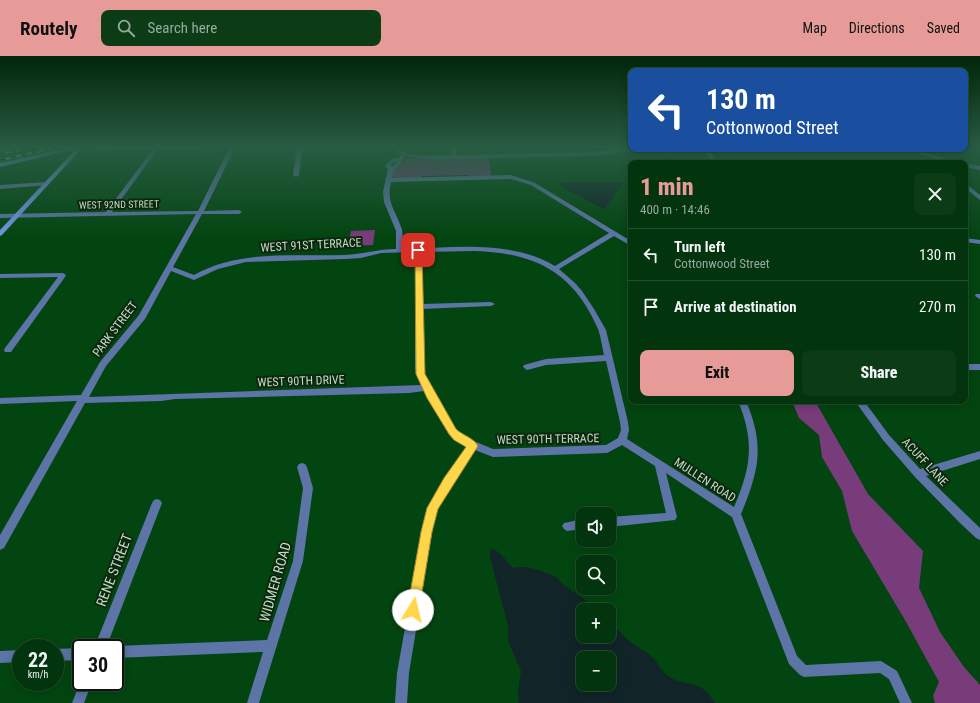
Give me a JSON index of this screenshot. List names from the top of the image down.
{
  "streets": {
    "street": [
      "WEST 92ND STREET",
      "WEST 91ST TERRACE",
      "PARK STREET",
      "WEST 90TH DRIVE",
      "WEST 90TH TERRACE",
      "ACUFF LANE",
      "MULLEN ROAD",
      "RENE STREET",
      "WIDMER ROAD"
    ]
  },
  "crossings": [
    ["WEST 92ND STREET", "PARK STREET"],
    ["WEST 91ST TERRACE", "PARK STREET"],
    ["WEST 91ST TERRACE", "WEST 90TH TERRACE"],
    ["WEST 91ST TERRACE", "MULLEN ROAD"],
    ["PARK STREET", "WEST 90TH DRIVE"],
    ["WEST 90TH DRIVE", "WEST 90TH TERRACE"],
    ["WEST 90TH TERRACE", "MULLEN ROAD"]
  ],
  "page": {
    "header": "Routely",
    "search": "Search here",
    "nav": ["Map", "Directions", "Saved"],
    "turn": ["130 m", "Cottonwood Street"],
    "heading": ["1 min", "400 m · 14:46"],
    "list": [
      {
        "name": "Turn left",
        "note": "Cottonwood Street",
        "value": "130 m"
      },
      {
        "name": "Arrive at destination",
        "value": "270 m"
      }
    ],
    "buttons": ["Exit", "Share"],
    "map_buttons": ["+", "−"],
    "speed": "22 km/h",
    "limit": "30"
  }
}
